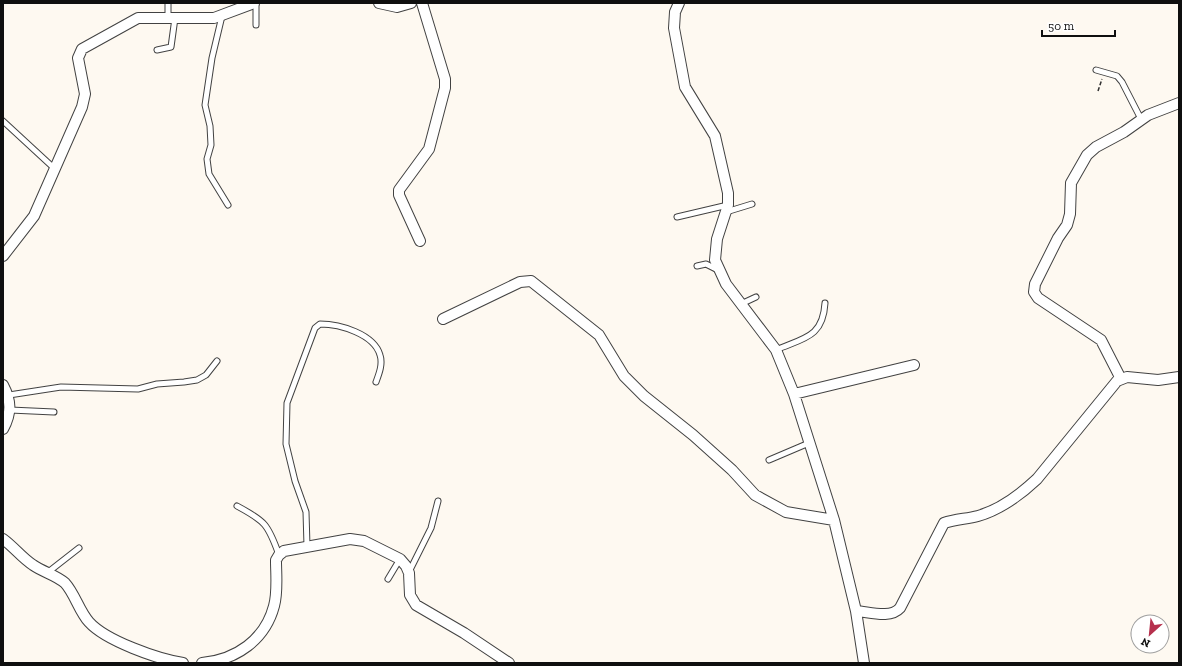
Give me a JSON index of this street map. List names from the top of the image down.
{
  "scale_bar": "50 m",
  "north": "bottom left"
}
